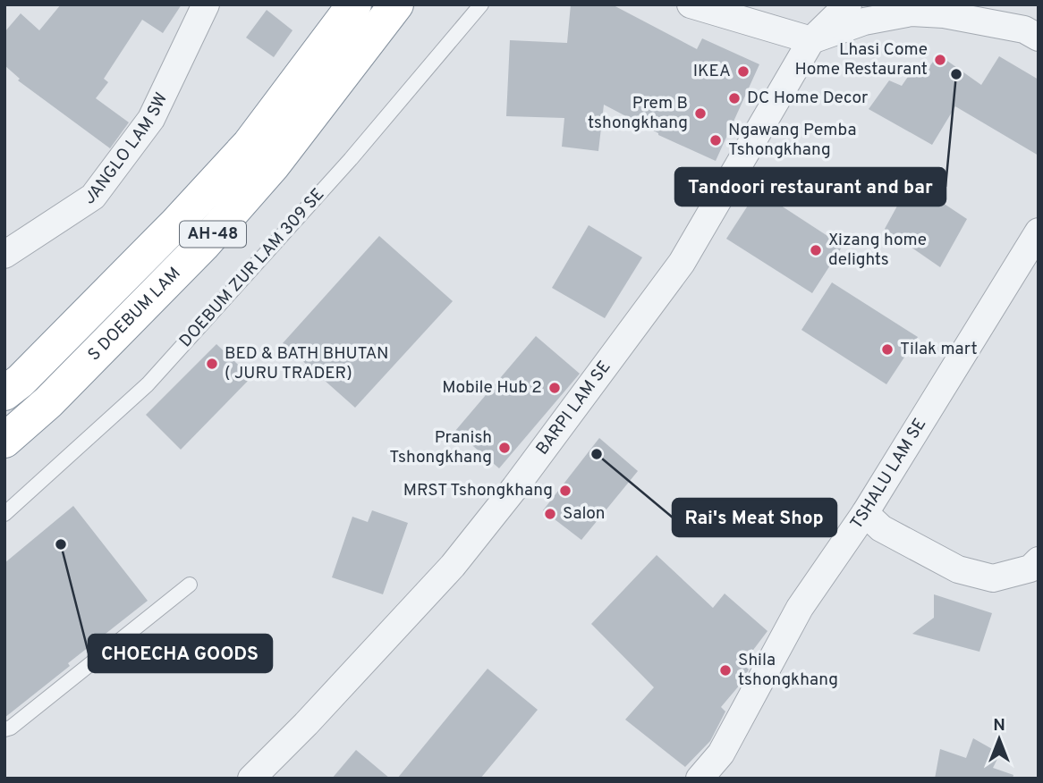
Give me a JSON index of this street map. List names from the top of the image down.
{
  "streets": {
    "highway": ["AH-48", "S DOEBUM LAM"],
    "street": ["JANGLO LAM SW", "BARPI LAM SE", "TSHALU LAM SE"],
    "lane": ["DOEBUM ZUR LAM 309 SE"]
  },
  "places": [
    "Lhasi Come Home Restaurant",
    "IKEA",
    "Tandoori restaurant and bar",
    "DC Home Decor",
    "Prem B tshongkhang",
    "Ngawang Pemba Tshongkhang",
    "Xizang home delights",
    "Tilak mart",
    "BED & BATH BHUTAN ( JURU TRADER)",
    "Mobile Hub 2",
    "Pranish Tshongkhang",
    "Rai's Meat Shop",
    "MRST Tshongkhang",
    "Salon",
    "CHOECHA GOODS",
    "Shila tshongkhang"
  ],
  "north": "top"
}
